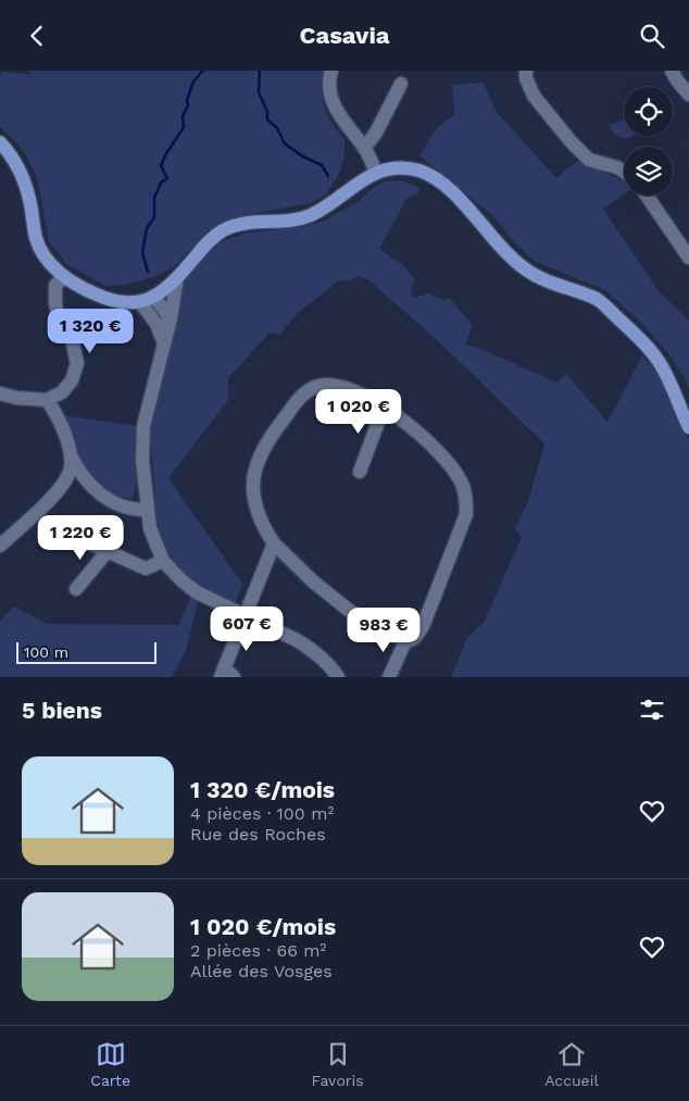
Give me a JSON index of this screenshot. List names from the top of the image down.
{
  "scale_bar": "100 m",
  "page": {
    "header": "Casavia",
    "price": [
      "1 320 €",
      "1 020 €",
      "1 220 €",
      "607 €",
      "983 €"
    ],
    "scale": "100 m",
    "heading": "5 biens",
    "list": [
      {
        "name": "1 320 €/mois",
        "note": "4 pièces · 100 m² · Rue des Roches"
      },
      {
        "name": "1 020 €/mois",
        "note": "2 pièces · 66 m² · Allée des Vosges"
      }
    ],
    "tabs": ["Carte", "Favoris", "Accueil"]
  }
}
